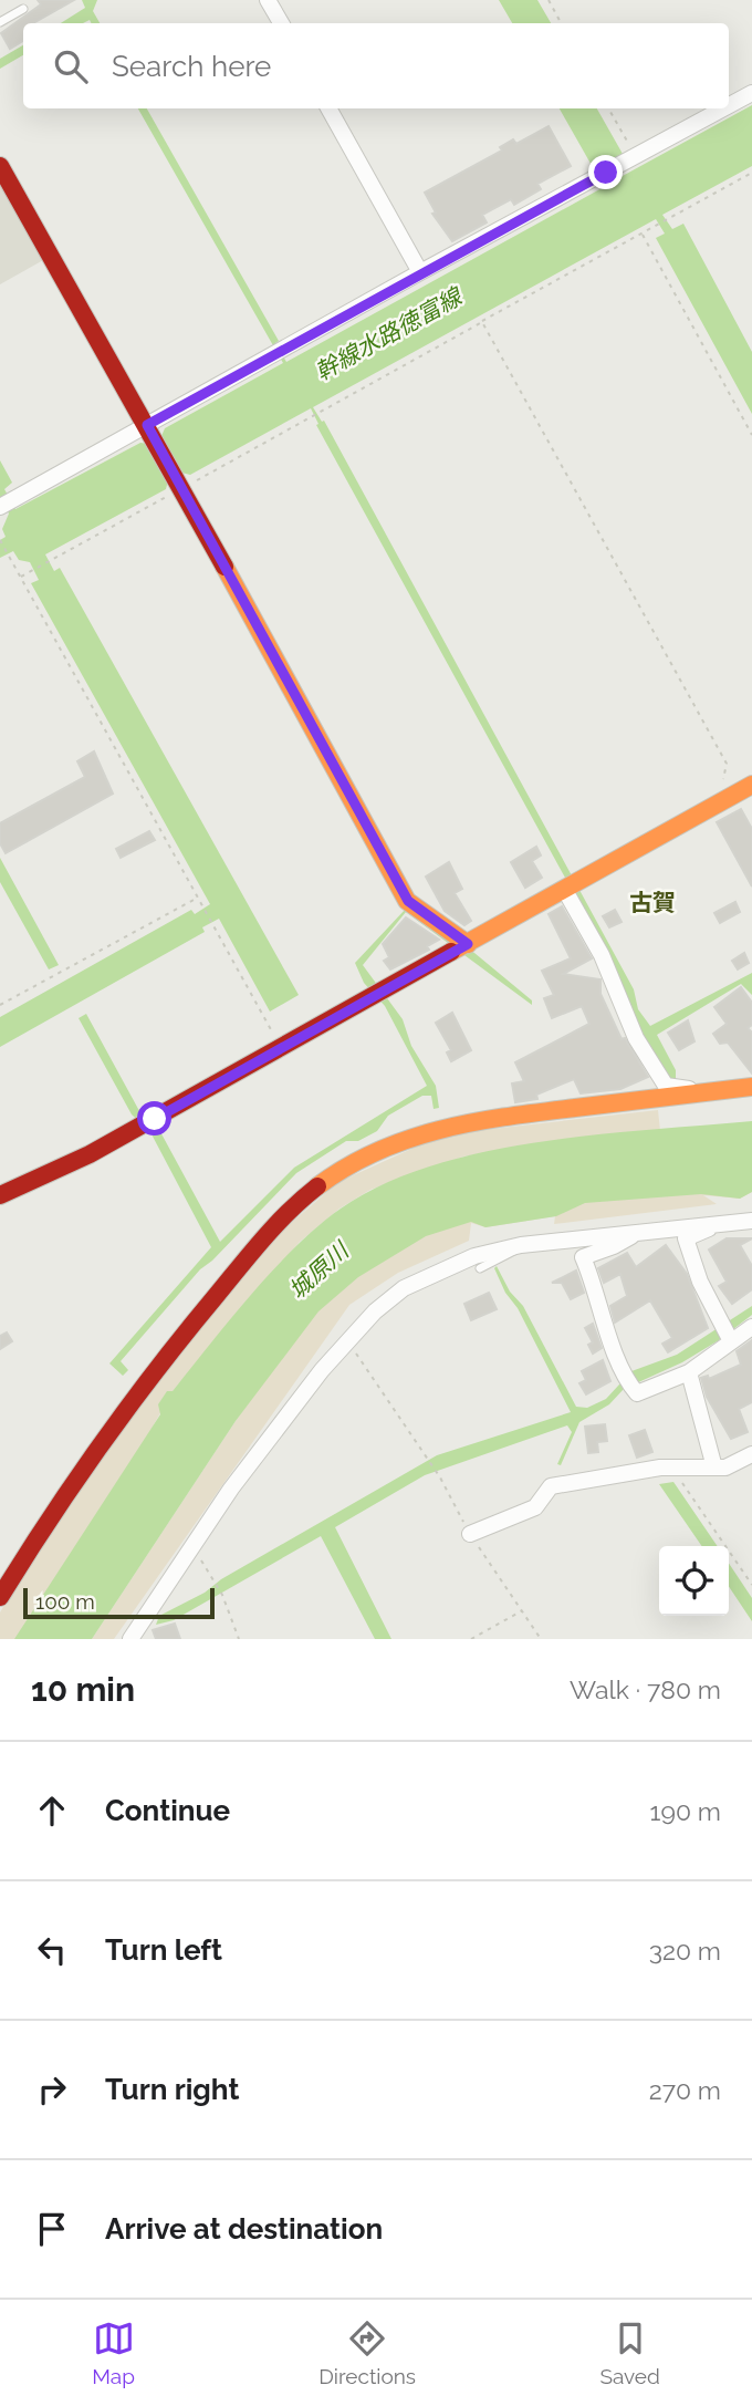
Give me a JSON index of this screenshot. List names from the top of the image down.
{
  "districts": ["古賀"],
  "water": ["幹線水路徳富線", "城原川"],
  "scale_bar": "100 m",
  "page": {
    "search": "Search here",
    "scale": "100 m",
    "heading": ["10 min", "Walk · 780 m"],
    "list": [
      ["Continue", "190 m"],
      ["Turn left", "320 m"],
      ["Turn right", "270 m"],
      "Arrive at destination"
    ],
    "nav": ["Map", "Directions", "Saved"]
  }
}
